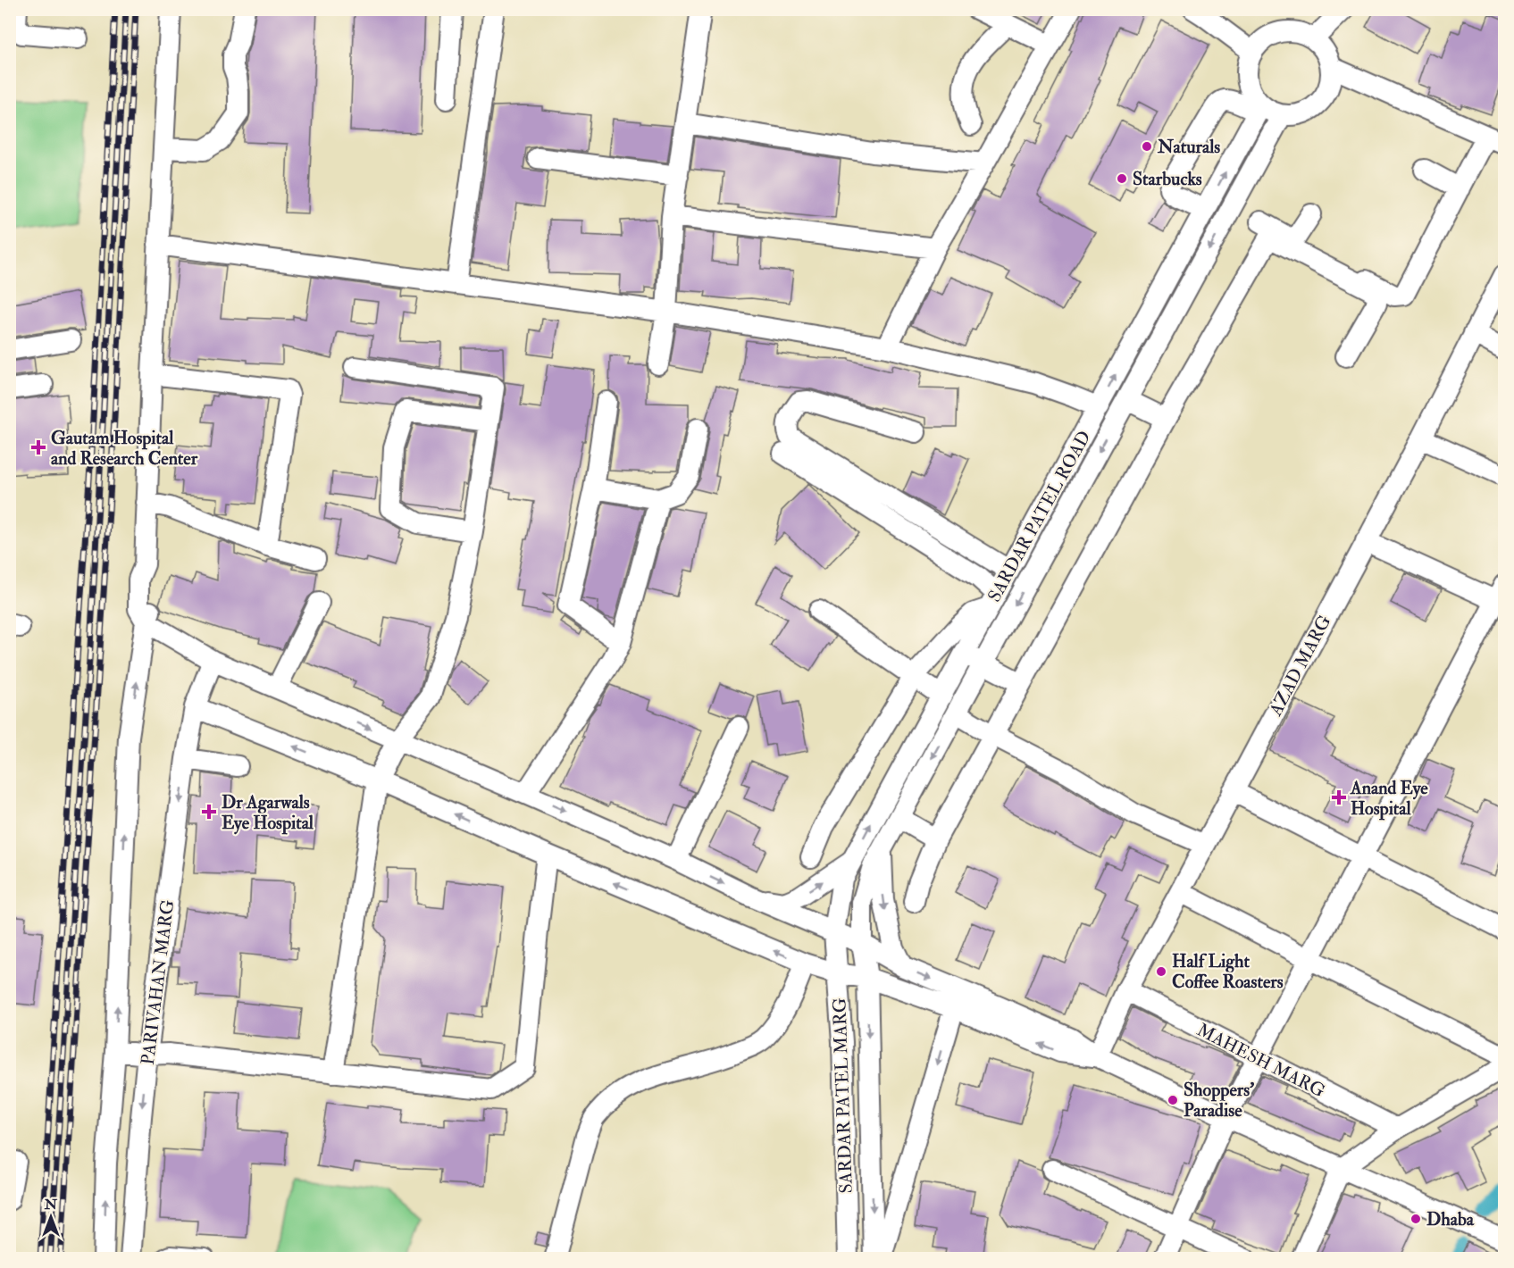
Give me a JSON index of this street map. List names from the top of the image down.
{
  "streets": {
    "street": [
      "SARDAR PATEL ROAD",
      "AZAD MARG",
      "PARIVAHAN MARG",
      "MAHESH MARG",
      "SARDAR PATEL MARG"
    ]
  },
  "crossings": [
    ["SARDAR PATEL ROAD", "SARDAR PATEL MARG"],
    ["AZAD MARG", "MAHESH MARG"]
  ],
  "places": {
    "other": [
      "Naturals",
      "Starbucks",
      "Half Light Coffee Roasters",
      "Shoppers' Paradise",
      "Dhaba"
    ],
    "health": ["Gautam Hospital and Research Center", "Anand Eye Hospital", "Dr Agarwals Eye Hospital"]
  },
  "north": "top"
}
